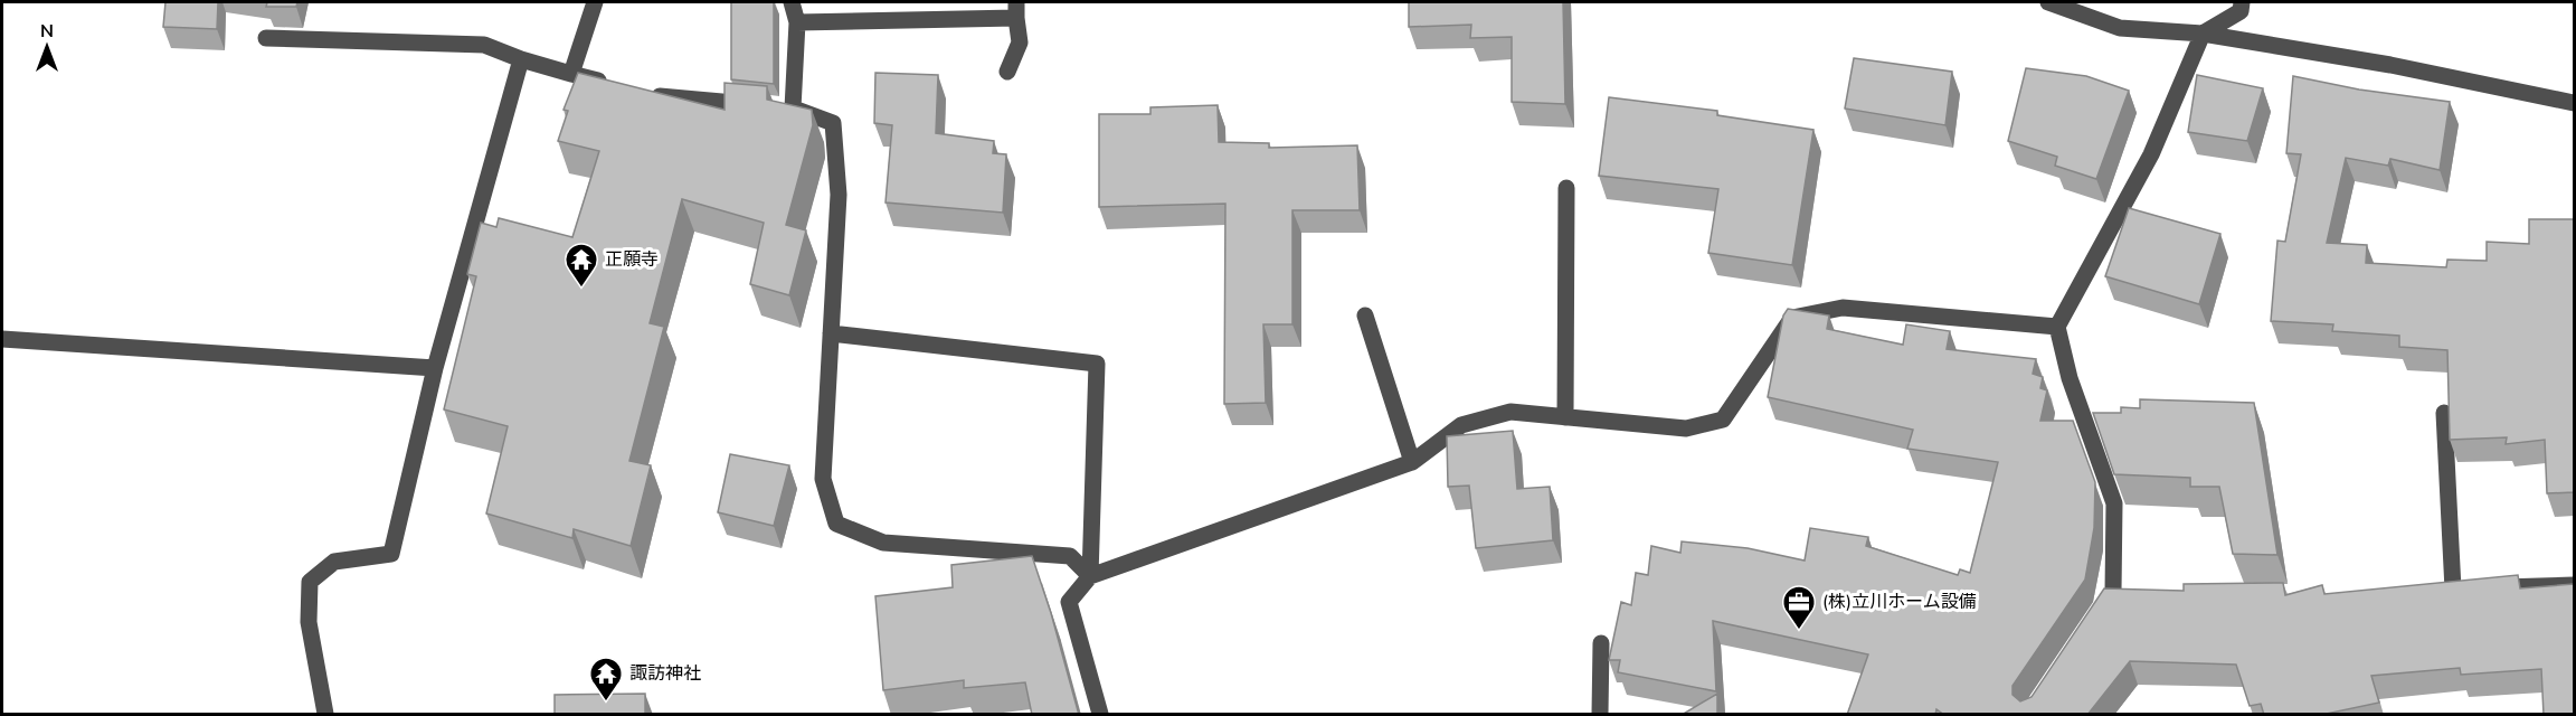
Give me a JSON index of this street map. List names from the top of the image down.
{
  "places": {
    "temple": ["正願寺", "諏訪神社"],
    "office": ["(株)立川ホーム設備"]
  },
  "north": "top"
}
